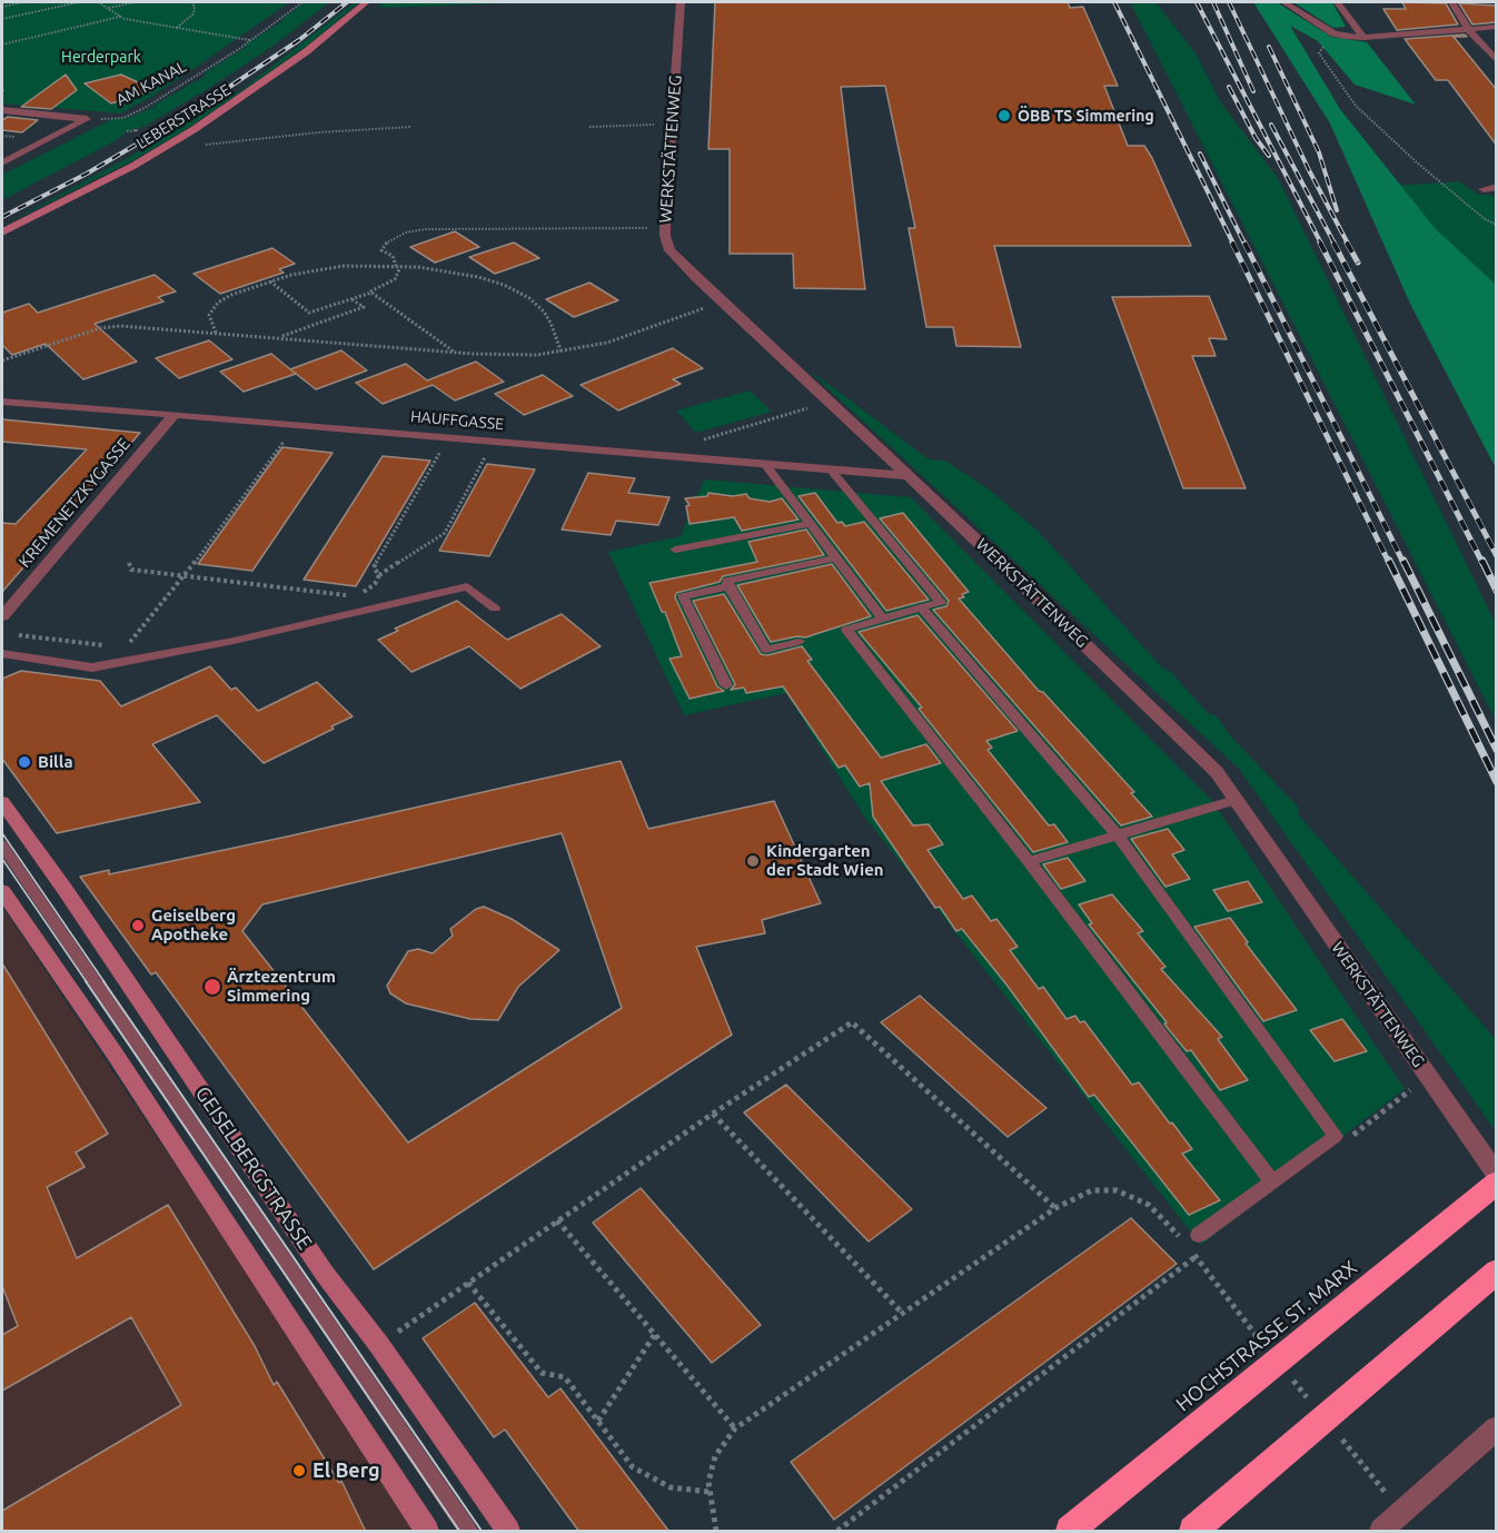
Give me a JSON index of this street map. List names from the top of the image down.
{
  "streets": {
    "highway": ["HOCHSTRASSE ST. MARX"],
    "main road": ["LEBERSTRASSE", "GEISELBERGSTRASSE"],
    "street": ["WERKSTÄTTENWEG", "HAUFFGASSE", "KREMENETZKYGASSE"],
    "path": ["AM KANAL"]
  },
  "crossings": [
    ["WERKSTÄTTENWEG", "HAUFFGASSE"],
    ["HAUFFGASSE", "KREMENETZKYGASSE"]
  ],
  "parks": ["Herderpark"],
  "places": [
    "ÖBB TS Simmering",
    "Billa",
    "Kindergarten der Stadt Wien",
    "Geiselberg Apotheke",
    "Ärztezentrum Simmering",
    "El Berg"
  ]
}
